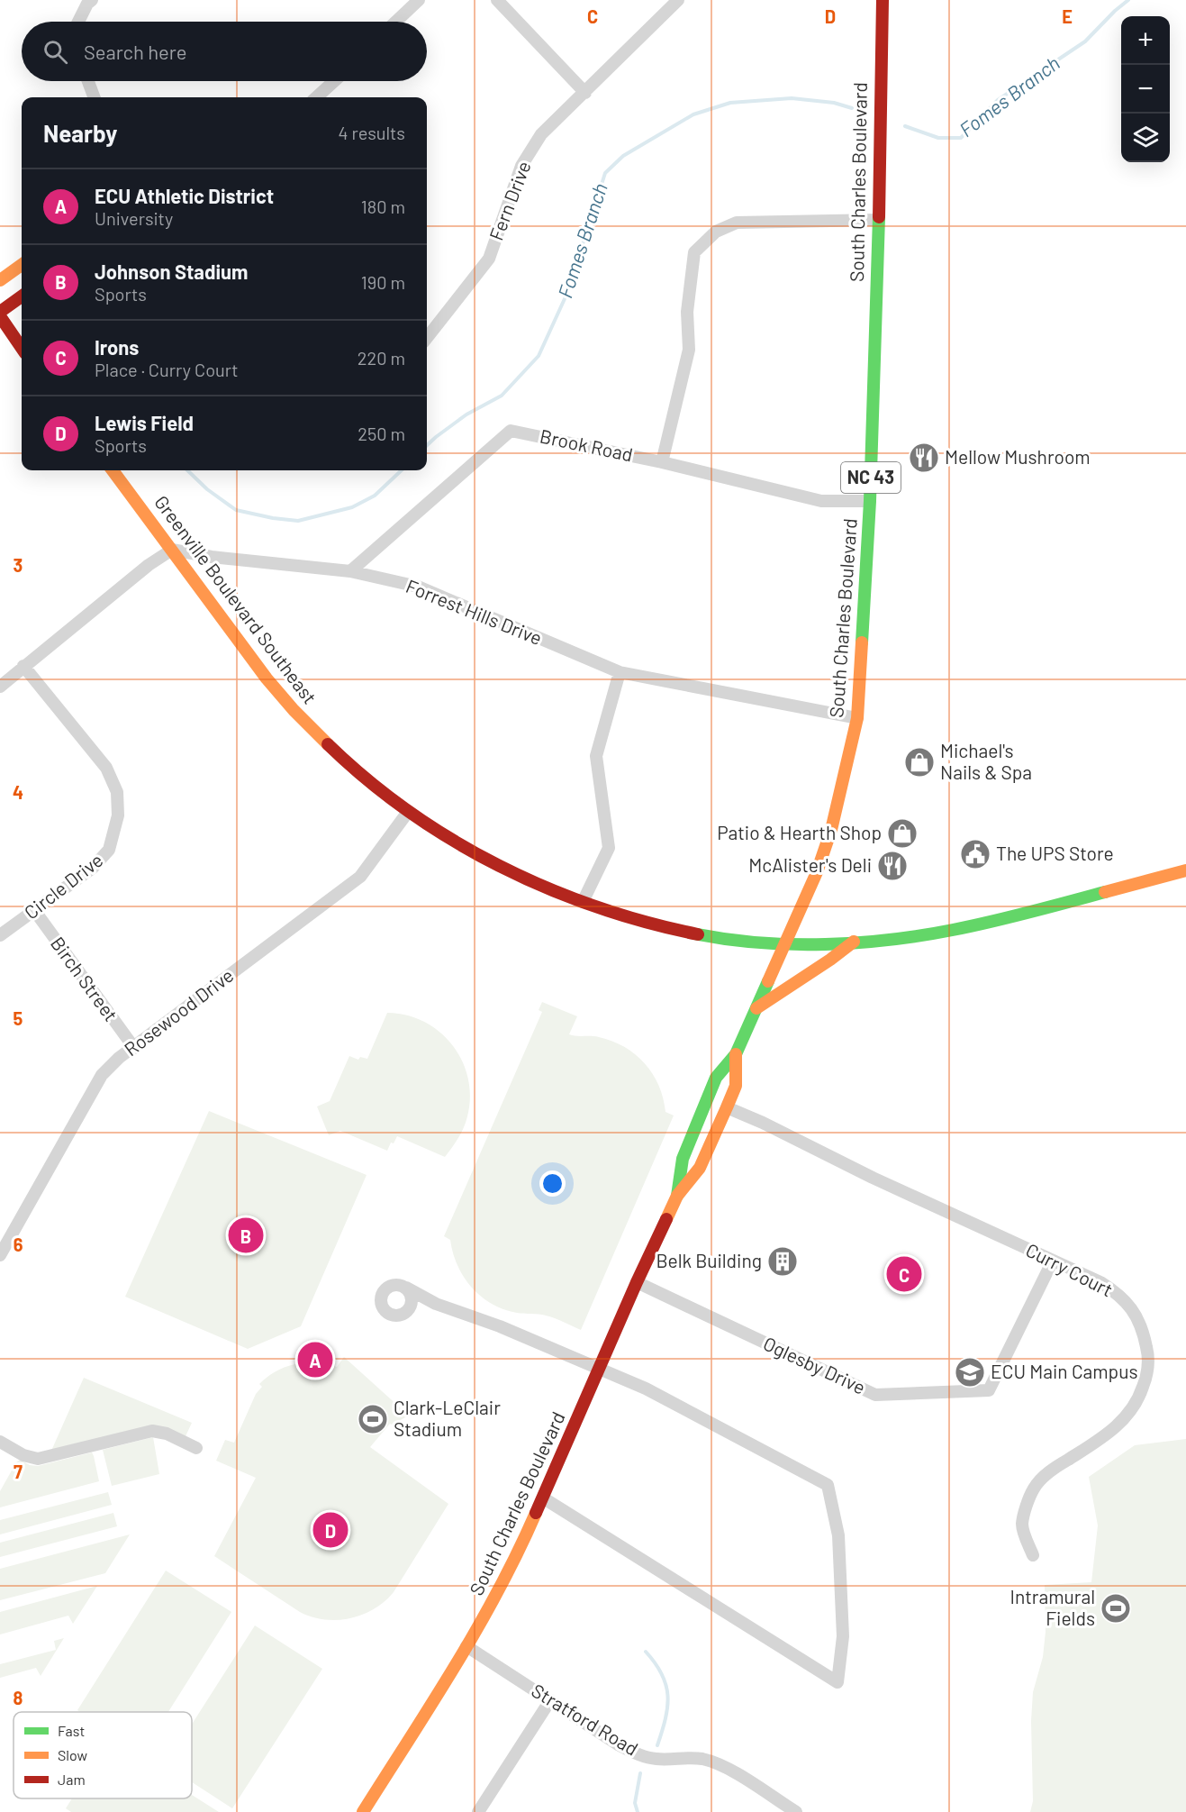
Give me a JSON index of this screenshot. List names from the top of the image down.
{
  "streets": {
    "main road": ["South Charles Boulevard", "NC 43", "Greenville Boulevard Southeast"],
    "street": [
      "Fern Drive",
      "Brook Road",
      "Forrest Hills Drive",
      "Circle Drive",
      "Birch Street",
      "Rosewood Drive",
      "Curry Court",
      "Oglesby Drive",
      "Stratford Road"
    ]
  },
  "crossings": [
    ["South Charles Boulevard", "Brook Road"],
    ["South Charles Boulevard", "Greenville Boulevard Southeast"],
    ["South Charles Boulevard", "Forrest Hills Drive"],
    ["South Charles Boulevard", "Curry Court"],
    ["South Charles Boulevard", "Oglesby Drive"],
    ["South Charles Boulevard", "Stratford Road"],
    ["Brook Road", "Forrest Hills Drive"],
    ["Greenville Boulevard Southeast", "Forrest Hills Drive"],
    ["Greenville Boulevard Southeast", "Rosewood Drive"],
    ["Circle Drive", "Birch Street"],
    ["Birch Street", "Rosewood Drive"],
    ["Curry Court", "Oglesby Drive"]
  ],
  "water": ["Fomes Branch"],
  "places": {
    "restaurant": ["Mellow Mushroom", "McAlister's Deli"],
    "shop": ["Michael's Nails & Spa", "Patio & Hearth Shop"],
    "public building": ["The UPS Store"],
    "building": ["Belk Building"],
    "school or university": ["ECU Main Campus"],
    "sports": ["Clark-LeClair Stadium", "Intramural Fields"]
  },
  "legend": ["Fast", "Slow", "Jam"],
  "page": {
    "map_buttons": ["+", "−"],
    "search": "Search here",
    "heading": ["Nearby", "4 results"],
    "list": [
      {
        "mark": "A",
        "name": "ECU Athletic District",
        "note": "University",
        "value": "180 m"
      },
      {
        "mark": "B",
        "name": "Johnson Stadium",
        "note": "Sports",
        "value": "190 m"
      },
      {
        "mark": "C",
        "name": "Irons",
        "note": "Place · Curry Court",
        "value": "220 m"
      },
      {
        "mark": "D",
        "name": "Lewis Field",
        "note": "Sports",
        "value": "250 m"
      }
    ],
    "pins": [
      "B",
      "C",
      "A",
      "D"
    ]
  },
  "grid": {
    "columns": ["C", "D", "E"],
    "rows": [
      "3",
      "4",
      "5",
      "6",
      "7",
      "8"
    ]
  }
}
